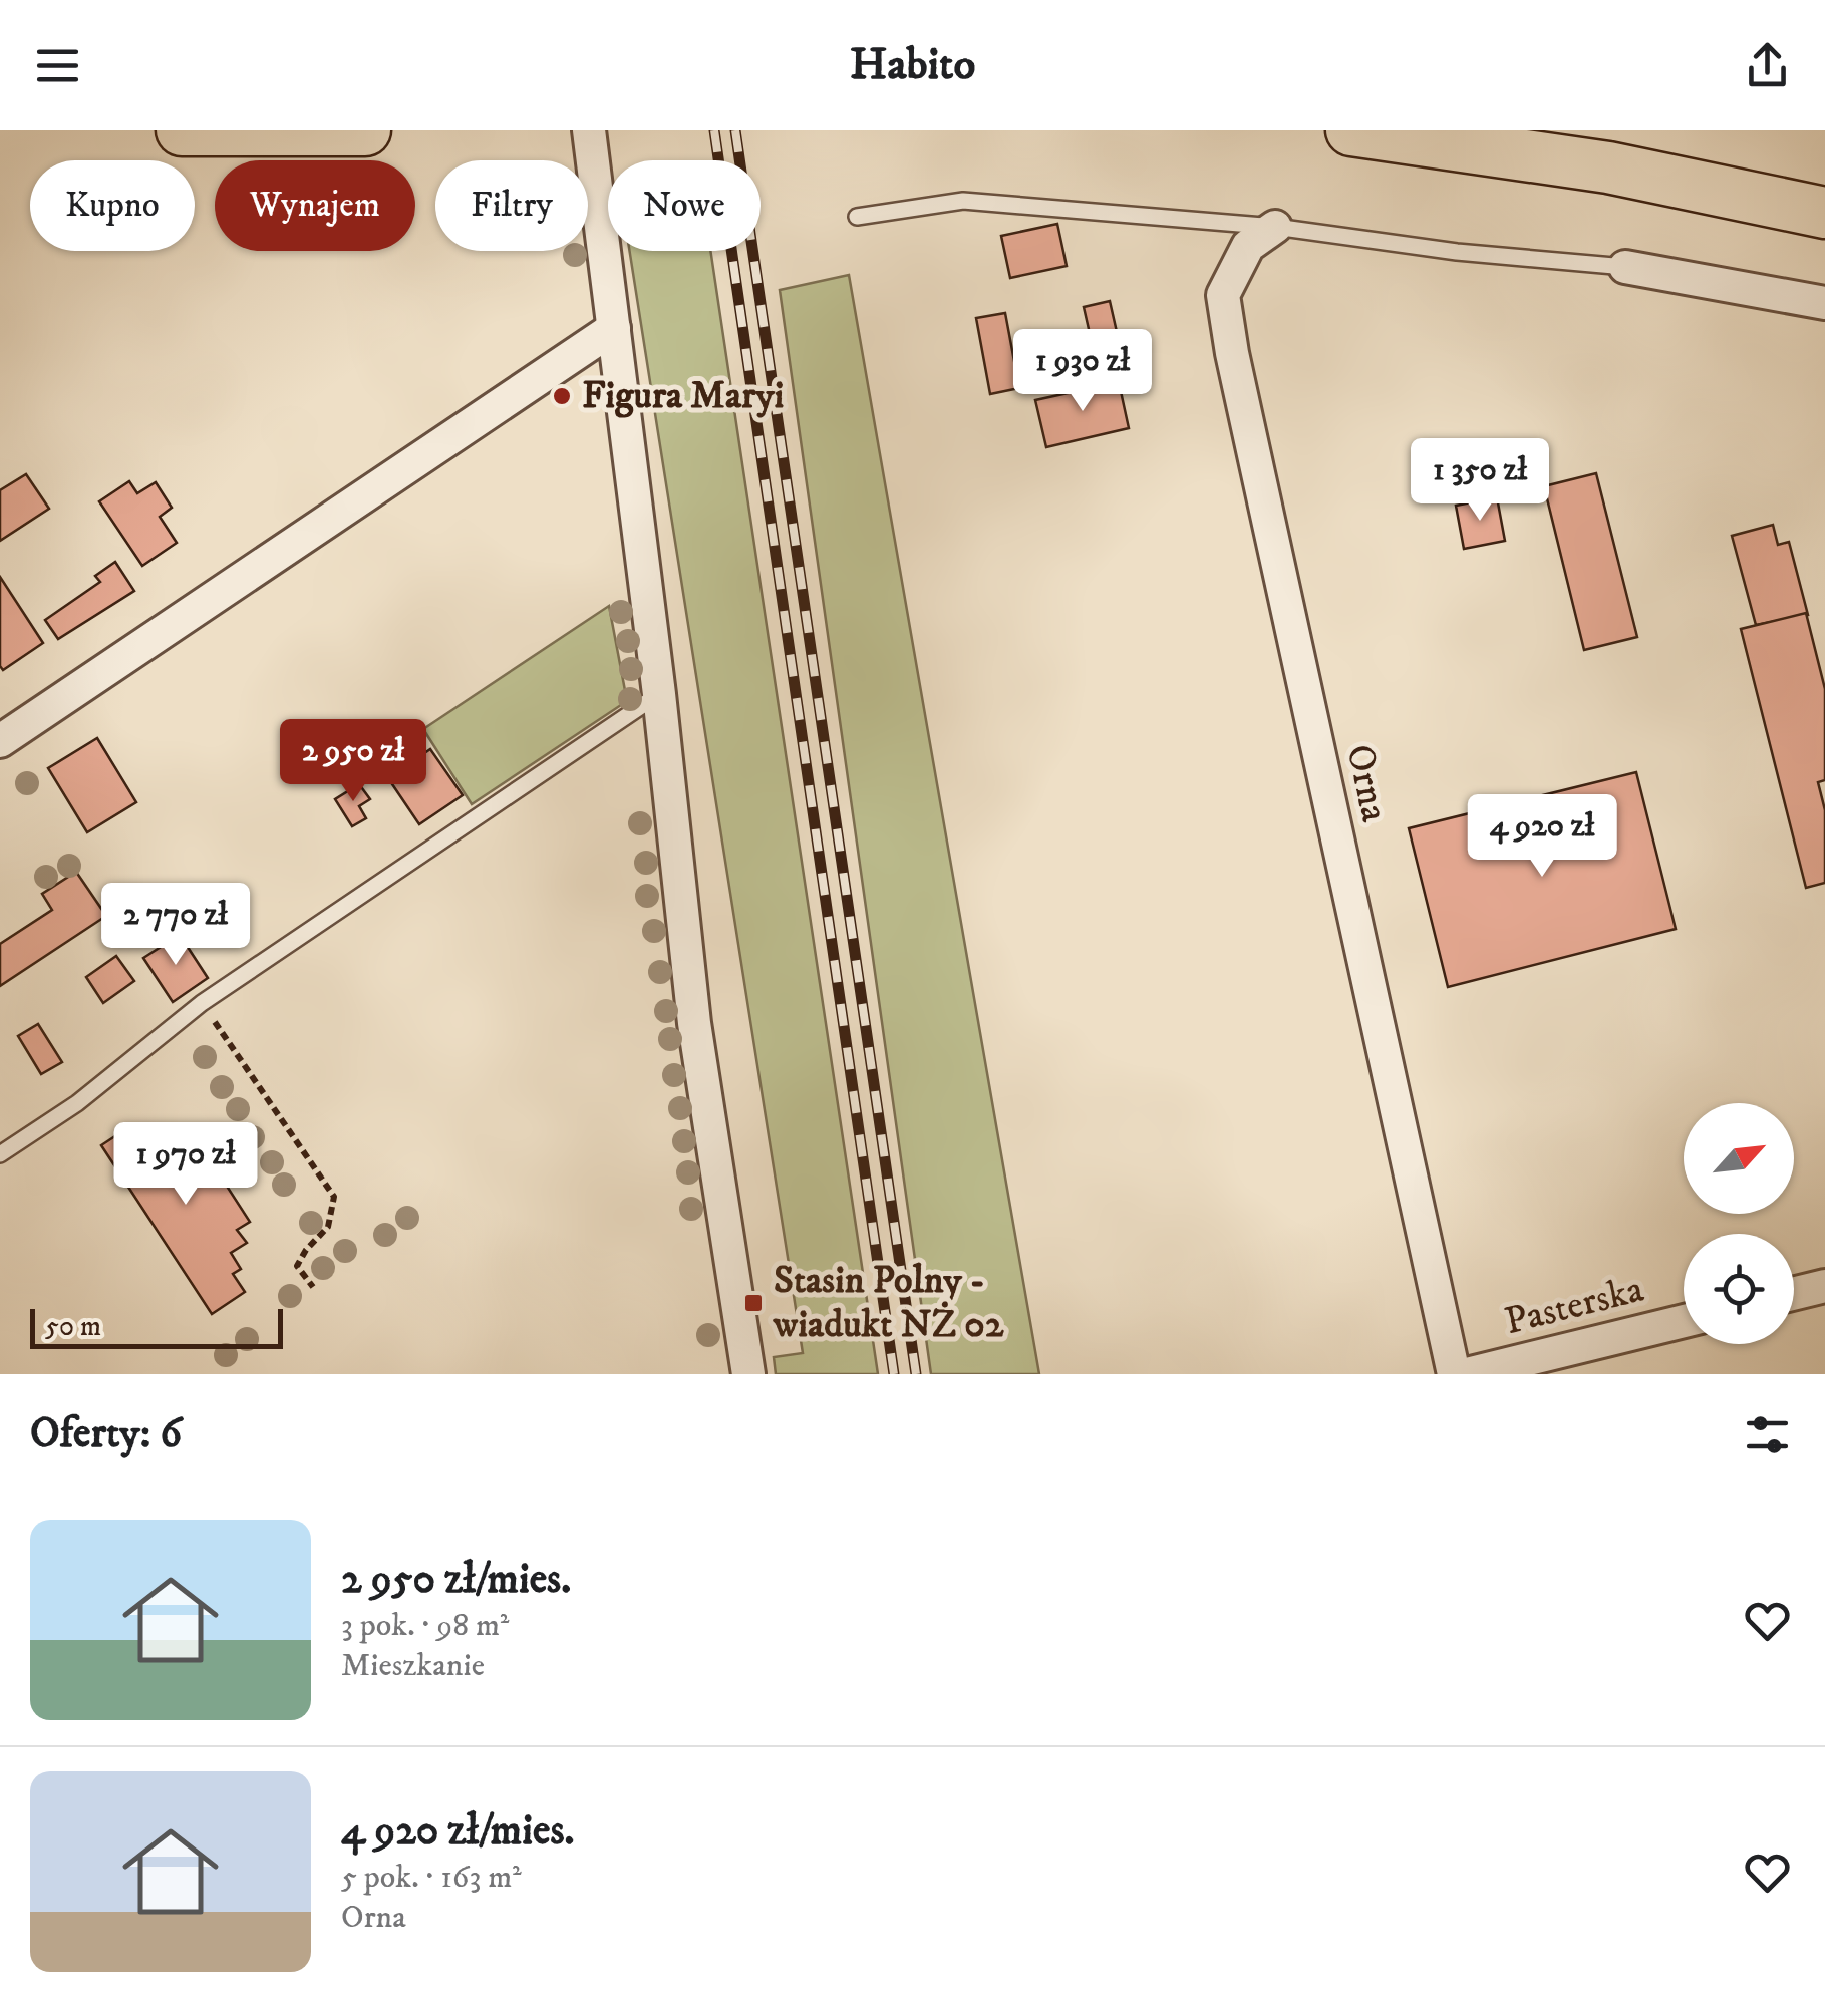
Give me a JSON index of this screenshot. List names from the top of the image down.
{
  "streets": {
    "street": ["Orna", "Pasterska"]
  },
  "places": {
    "other": ["Figura Maryi"],
    "transit": ["Stasin Polny - wiadukt NŻ 02"]
  },
  "scale_bar": "50 m",
  "north": "top right",
  "page": {
    "header": "Habito",
    "chip": [
      "Kupno",
      "Wynajem",
      "Filtry",
      "Nowe"
    ],
    "price": [
      "1 930 zł",
      "1 350 zł",
      "2 950 zł",
      "4 920 zł",
      "2 770 zł",
      "1 970 zł"
    ],
    "scale": "50 m",
    "heading": "Oferty: 6",
    "list": [
      {
        "name": "2 950 zł/mies.",
        "note": "3 pok. · 98 m² · Mieszkanie"
      },
      {
        "name": "4 920 zł/mies.",
        "note": "5 pok. · 163 m² · Orna"
      }
    ]
  }
}
